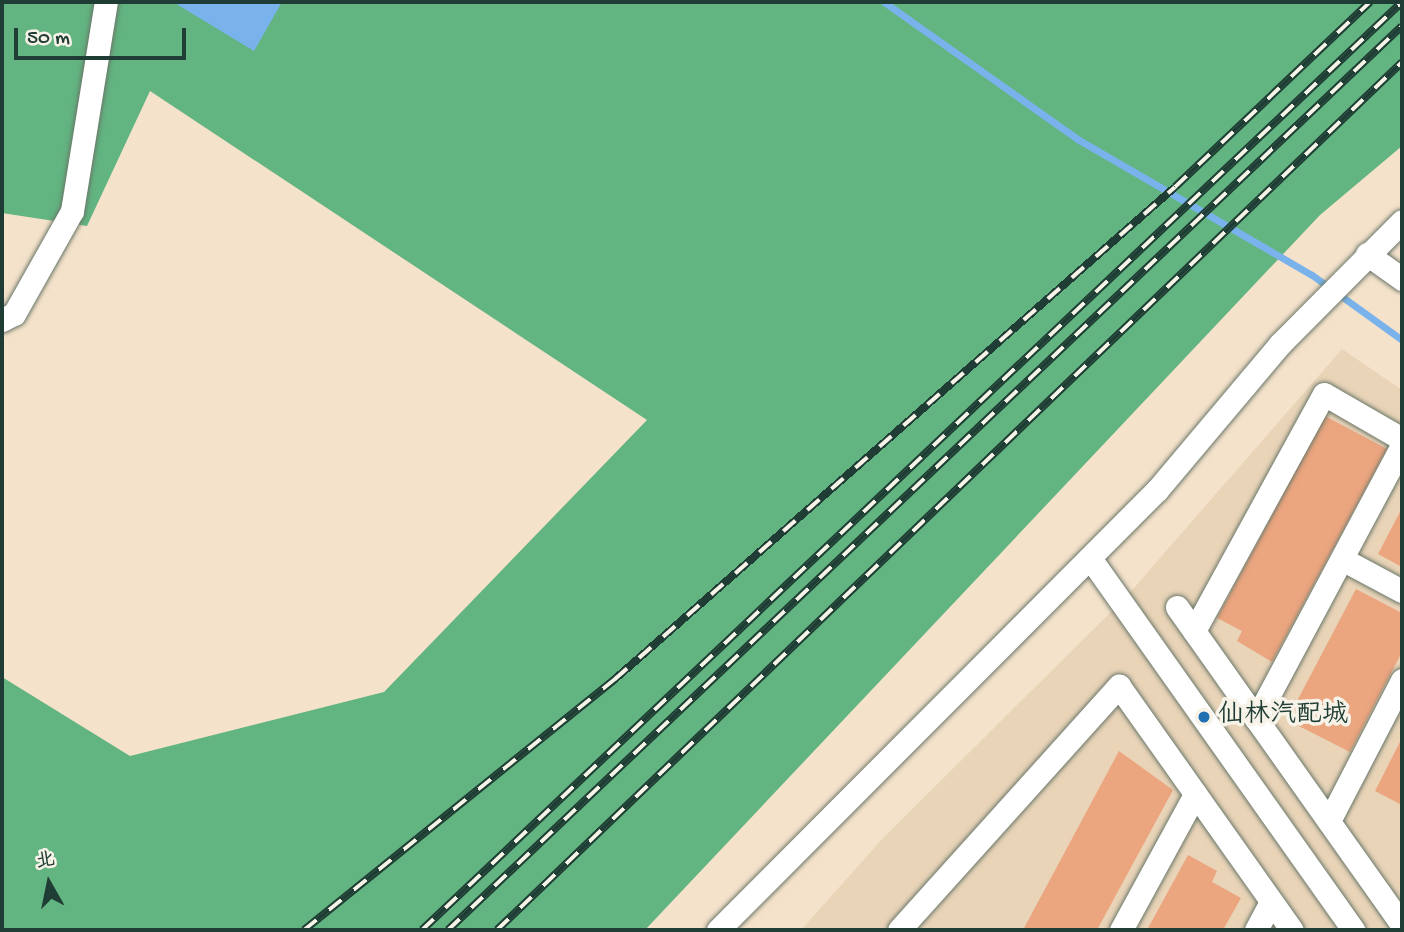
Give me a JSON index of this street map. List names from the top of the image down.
{
  "places": ["仙林汽配城"],
  "scale_bar": "50 m",
  "north": "top"
}
